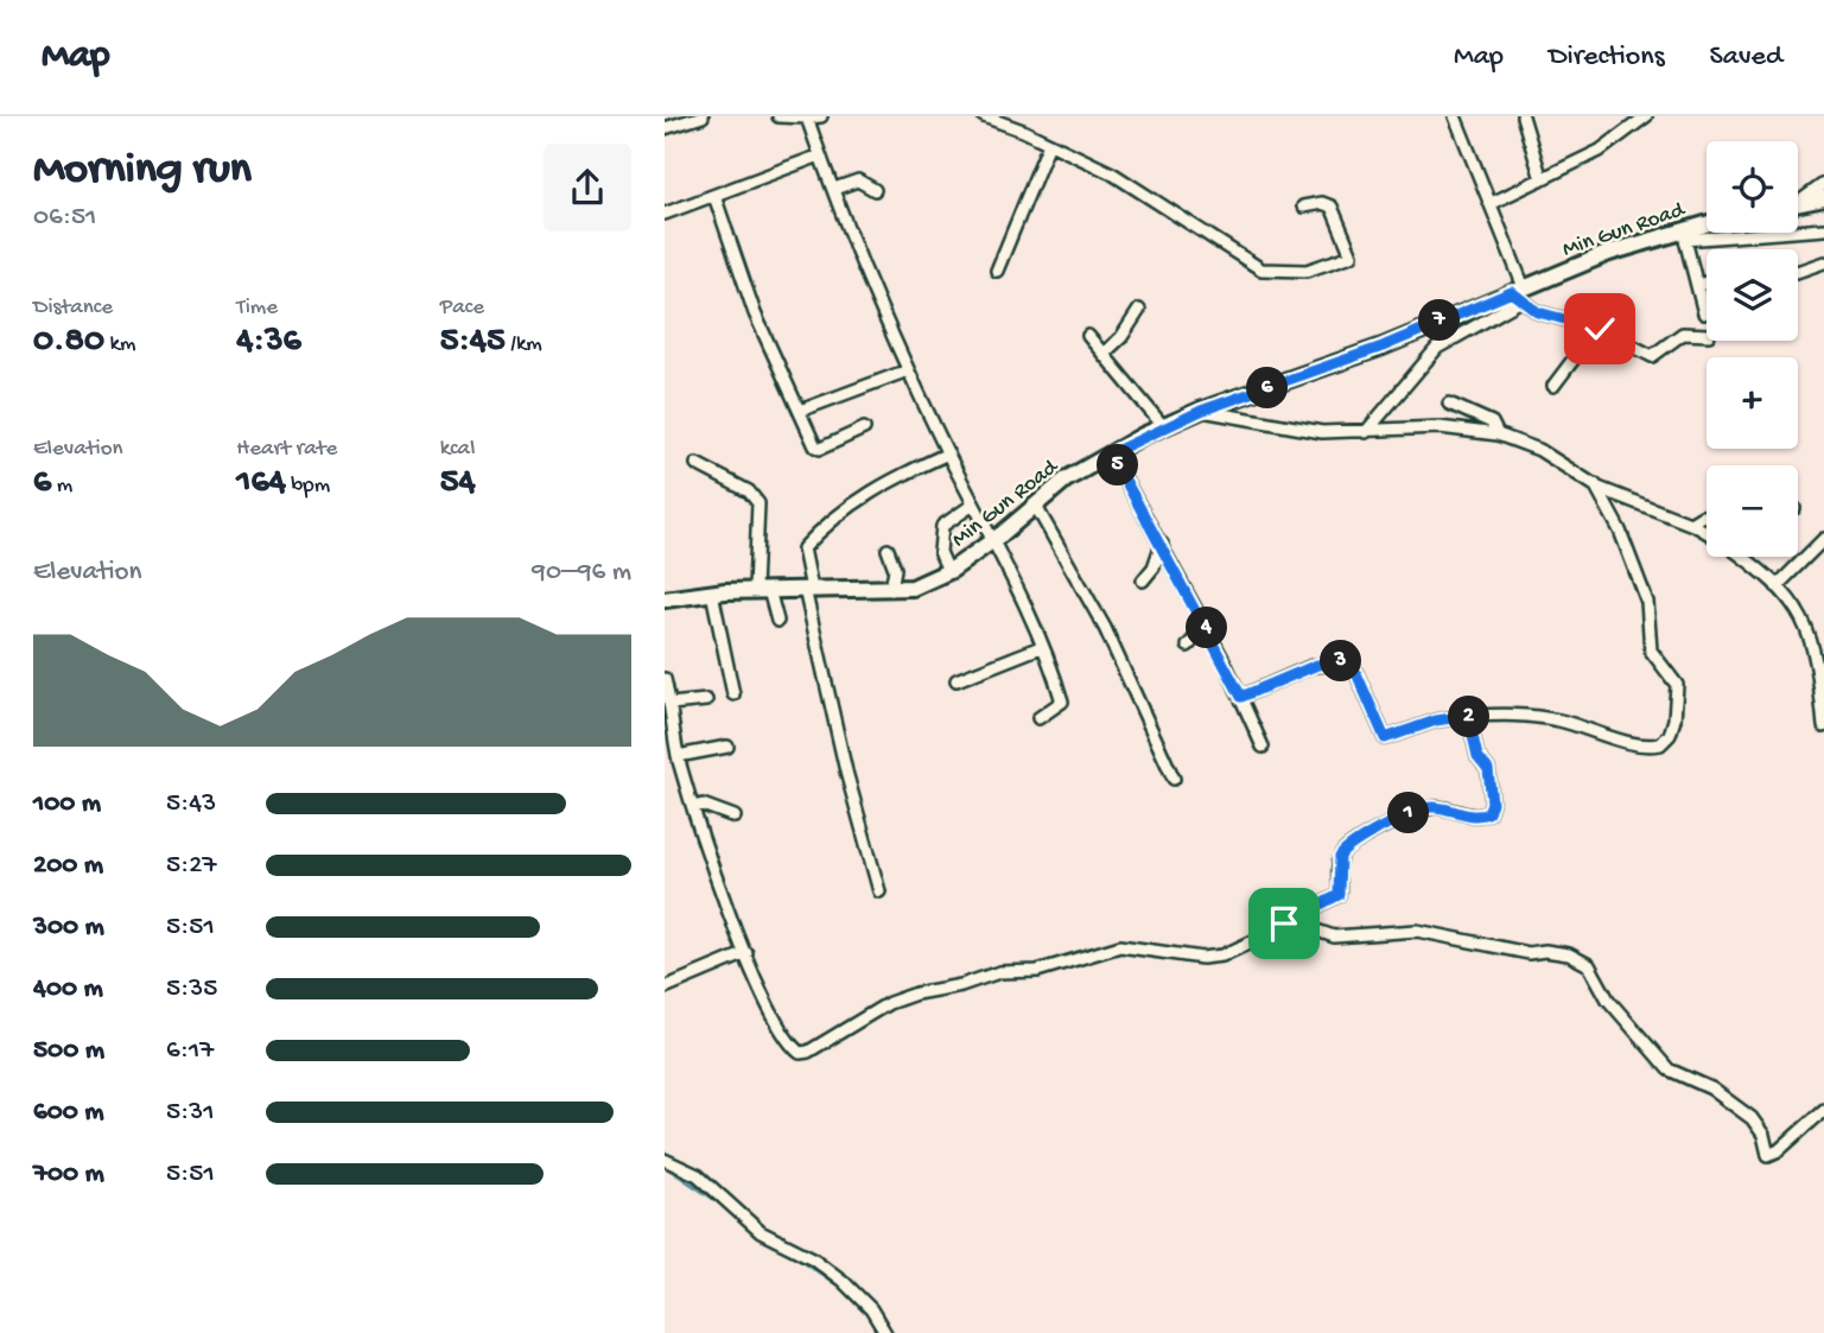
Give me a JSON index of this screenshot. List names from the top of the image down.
{
  "streets": {
    "street": ["Min Gun Road"]
  },
  "page": {
    "header": "Map",
    "nav": ["Map", "Directions", "Saved"],
    "heading": ["Morning run", "06:51"],
    "map_buttons": ["+", "−"],
    "stats": [
      ["Distance", "0.80 km"],
      ["Time", "4:36"],
      ["Pace", "5:45 /km"],
      ["Elevation", "6 m"],
      ["Heart rate", "164 bpm"],
      ["kcal", "54"]
    ],
    "pins": [
      "7",
      "6",
      "5",
      "4",
      "3",
      "2",
      "1"
    ],
    "chart": ["Elevation", "90–96 m"],
    "list": [
      {
        "name": "100 m",
        "note": "5:43"
      },
      {
        "name": "200 m",
        "note": "5:27"
      },
      {
        "name": "300 m",
        "note": "5:51"
      },
      {
        "name": "400 m",
        "note": "5:35"
      },
      {
        "name": "500 m",
        "note": "6:17"
      },
      {
        "name": "600 m",
        "note": "5:31"
      },
      {
        "name": "700 m",
        "note": "5:51"
      }
    ]
  }
}
